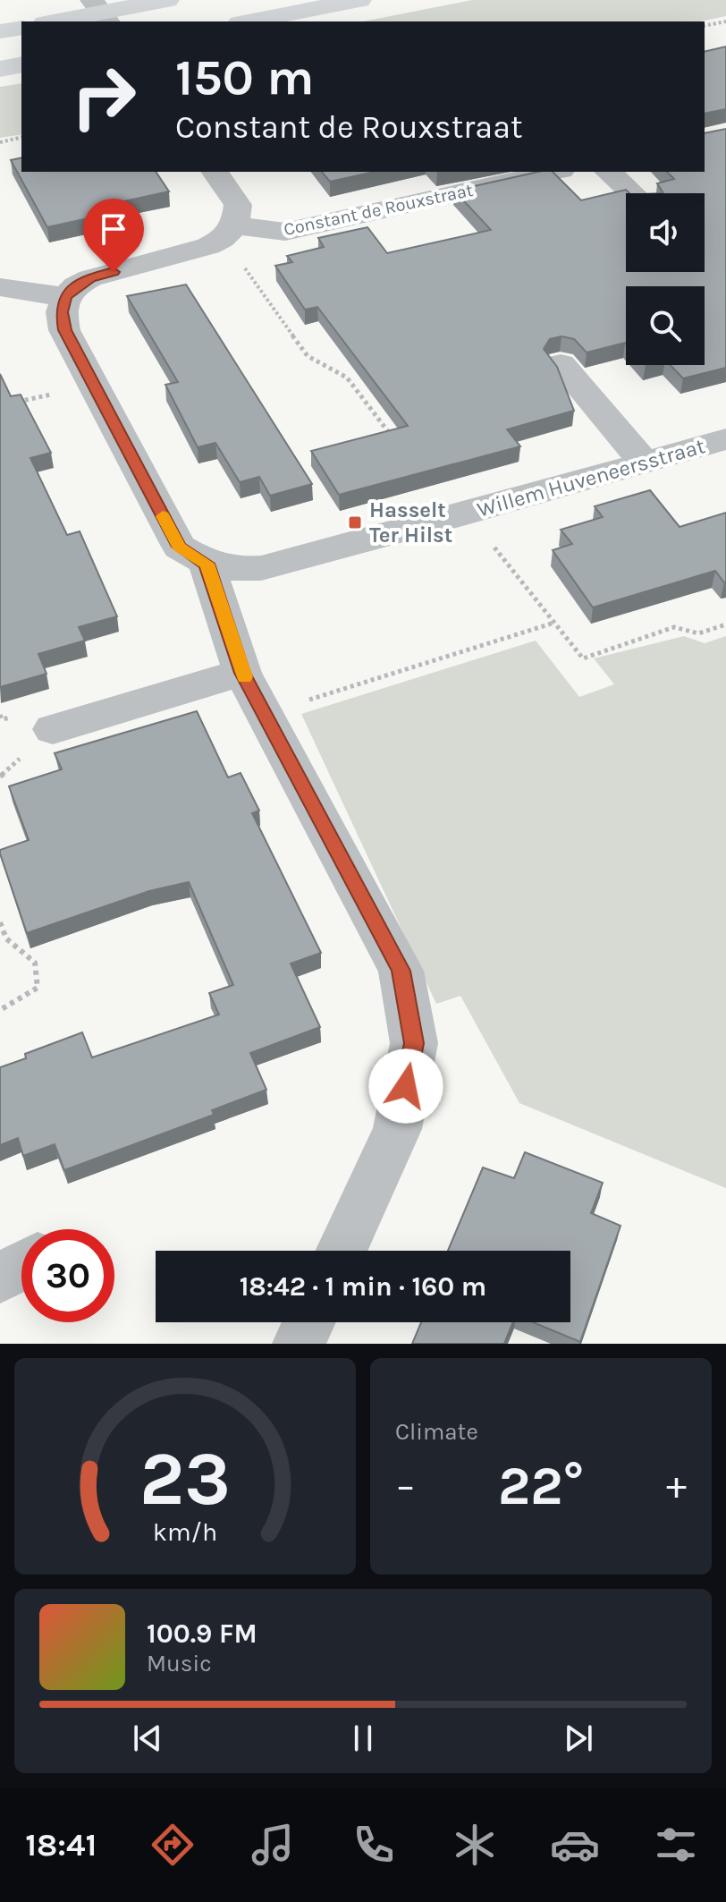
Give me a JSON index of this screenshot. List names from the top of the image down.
{
  "streets": {
    "street": ["Constant de Rouxstraat", "Willem Huveneersstraat"]
  },
  "places": {
    "transit": ["Hasselt Ter Hilst"]
  },
  "page": {
    "turn": ["150 m", "Constant de Rouxstraat"],
    "limit": "30",
    "trip": "18:42 · 1 min · 160 m",
    "tile": "Climate",
    "heat": ["−", "22°", "+"],
    "song": ["100.9 FM", "Music"],
    "tabs": "18:41",
    "gauge": ["23", "km/h"]
  }
}
